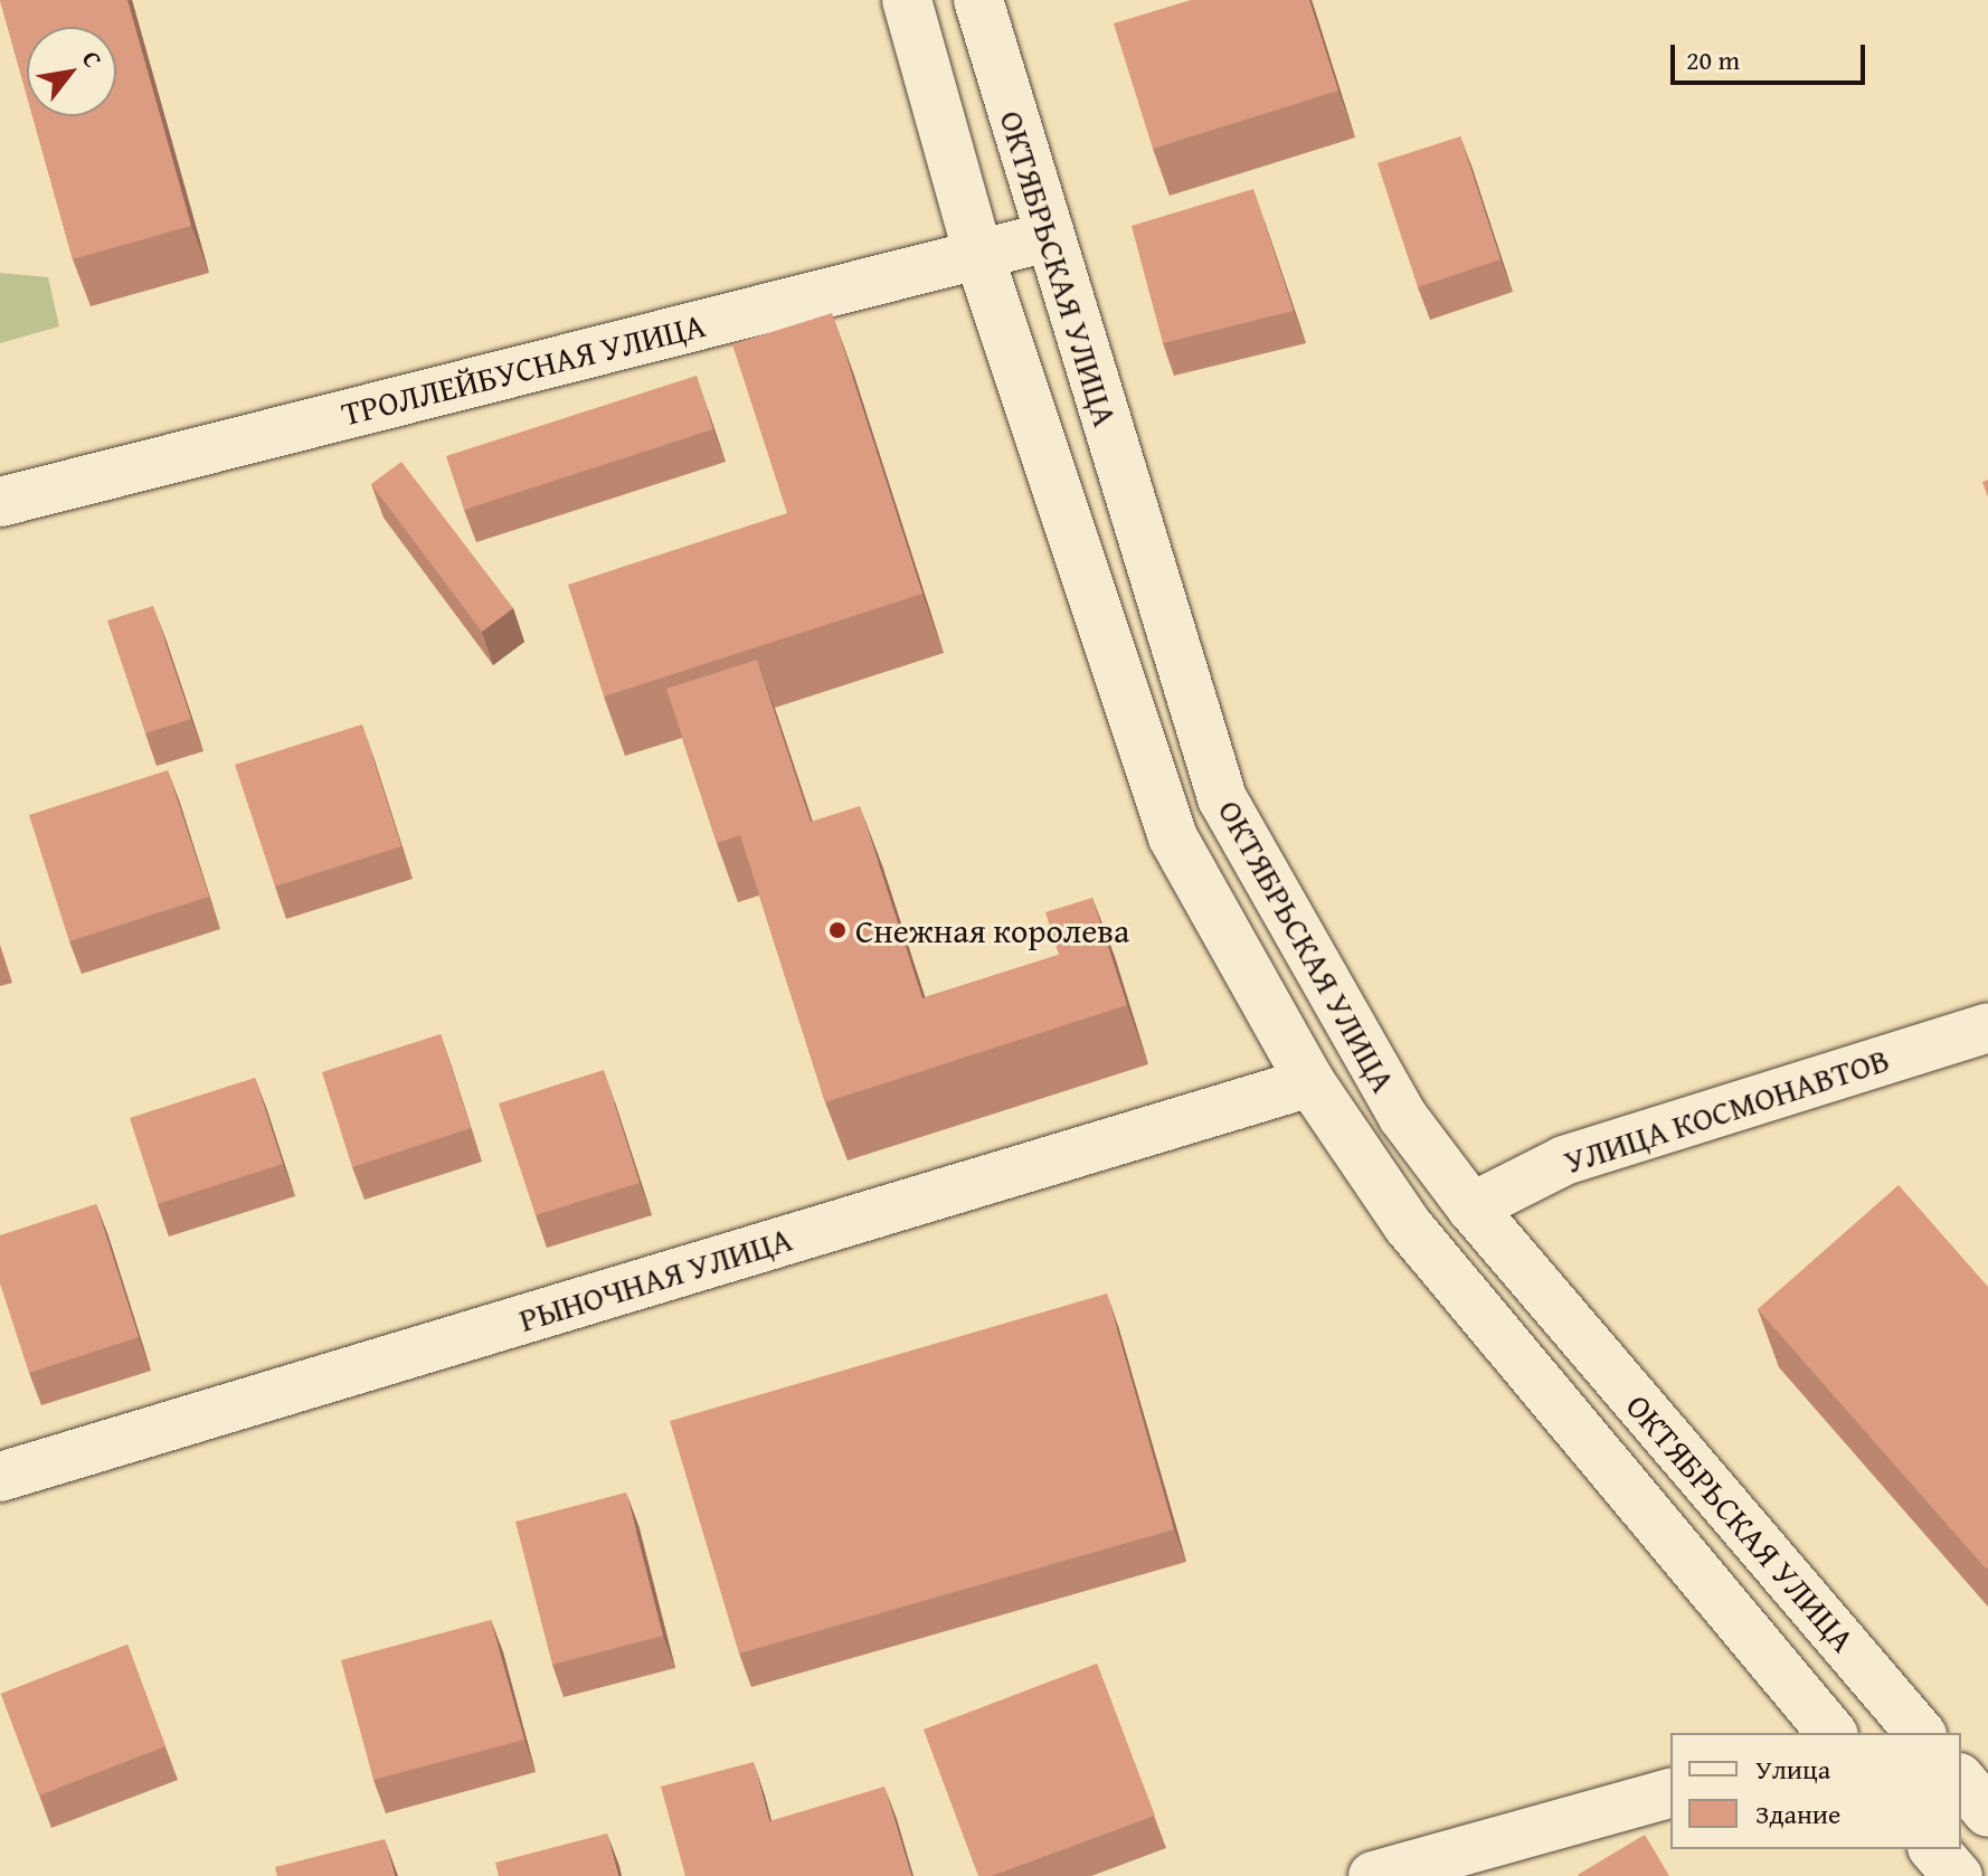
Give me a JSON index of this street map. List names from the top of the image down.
{
  "streets": {
    "main road": [
      "ОКТЯБРЬСКАЯ УЛИЦА",
      "ТРОЛЛЕЙБУСНАЯ УЛИЦА",
      "УЛИЦА КОСМОНАВТОВ",
      "РЫНОЧНАЯ УЛИЦА"
    ]
  },
  "crossings": [
    ["ОКТЯБРЬСКАЯ УЛИЦА", "ТРОЛЛЕЙБУСНАЯ УЛИЦА"],
    ["ОКТЯБРЬСКАЯ УЛИЦА", "УЛИЦА КОСМОНАВТОВ"],
    ["ОКТЯБРЬСКАЯ УЛИЦА", "РЫНОЧНАЯ УЛИЦА"]
  ],
  "places": ["Снежная королева"],
  "legend": ["Улица", "Здание"],
  "scale_bar": "20 m",
  "north": "top right"
}
